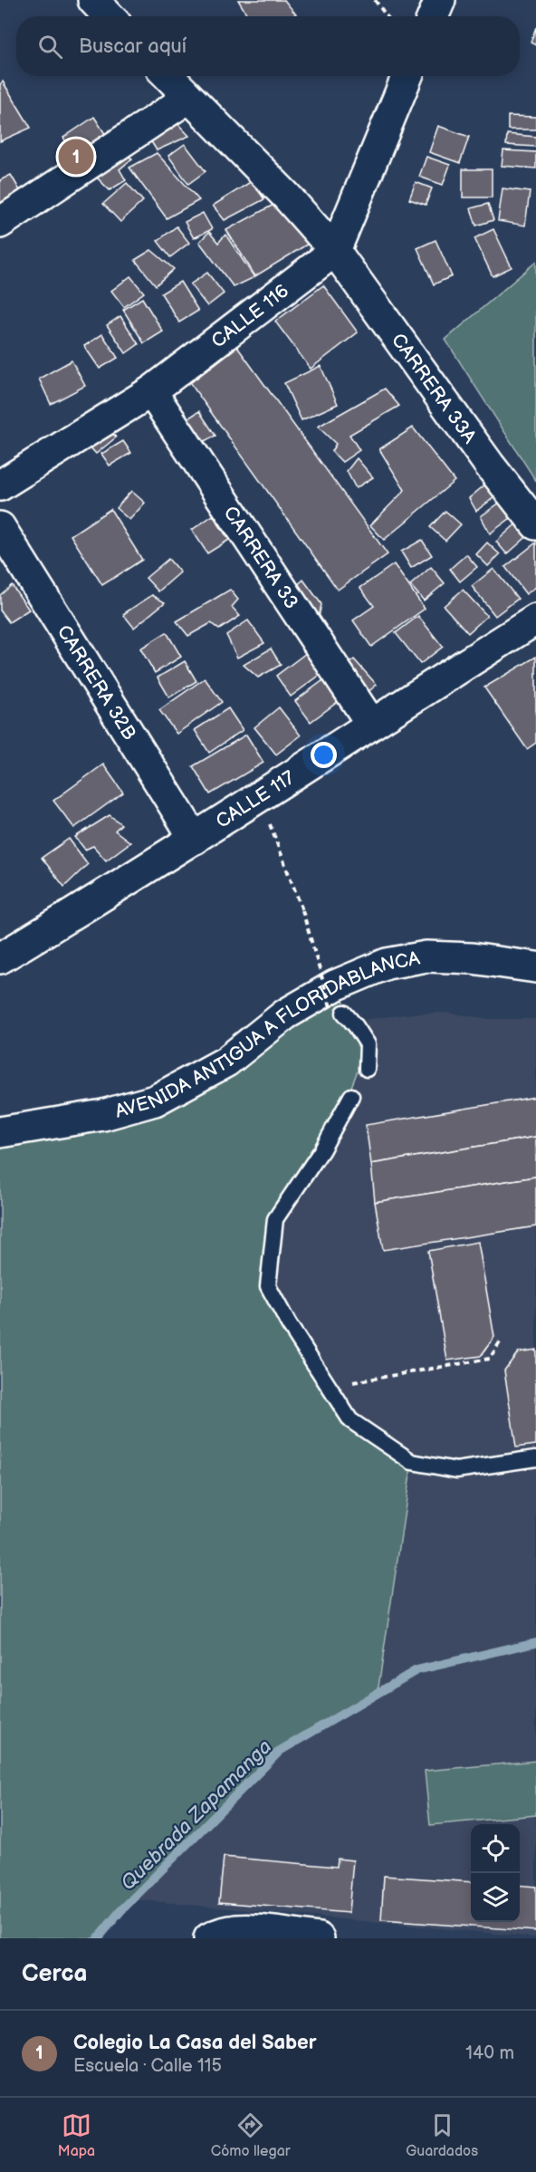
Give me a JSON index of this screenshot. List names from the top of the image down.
{
  "streets": {
    "street": [
      "CALLE 116",
      "CARRERA 33A",
      "CARRERA 33",
      "CARRERA 32B",
      "CALLE 117",
      "AVENIDA ANTIGUA A FLORIDABLANCA"
    ]
  },
  "crossings": [
    ["CALLE 116", "CARRERA 33A"],
    ["CALLE 116", "CARRERA 33"],
    ["CARRERA 33", "CALLE 117"],
    ["CARRERA 32B", "CALLE 117"]
  ],
  "water": ["Quebrada Zapamanga"],
  "page": {
    "search": "Buscar aquí",
    "pins": "1",
    "heading": "Cerca",
    "list": [
      {
        "mark": "1",
        "name": "Colegio La Casa del Saber",
        "note": "Escuela · Calle 115",
        "value": "140 m"
      }
    ],
    "nav": ["Mapa", "Cómo llegar", "Guardados"]
  }
}
